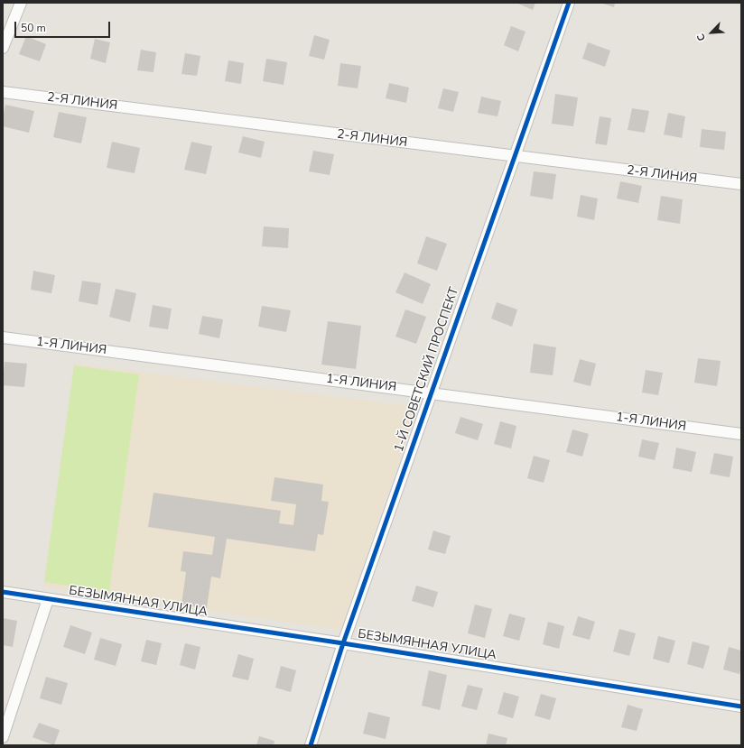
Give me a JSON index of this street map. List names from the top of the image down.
{
  "streets": {
    "street": [
      "2-Я ЛИНИЯ",
      "1-Я ЛИНИЯ",
      "1-Й СОВЕТСКИЙ ПРОСПЕКТ",
      "БЕЗЫМЯННАЯ УЛИЦА"
    ]
  },
  "crossings": [
    ["2-Я ЛИНИЯ", "1-Й СОВЕТСКИЙ ПРОСПЕКТ"],
    ["1-Я ЛИНИЯ", "1-Й СОВЕТСКИЙ ПРОСПЕКТ"],
    ["1-Й СОВЕТСКИЙ ПРОСПЕКТ", "БЕЗЫМЯННАЯ УЛИЦА"]
  ],
  "scale_bar": "50 m",
  "north": "bottom left"
}
